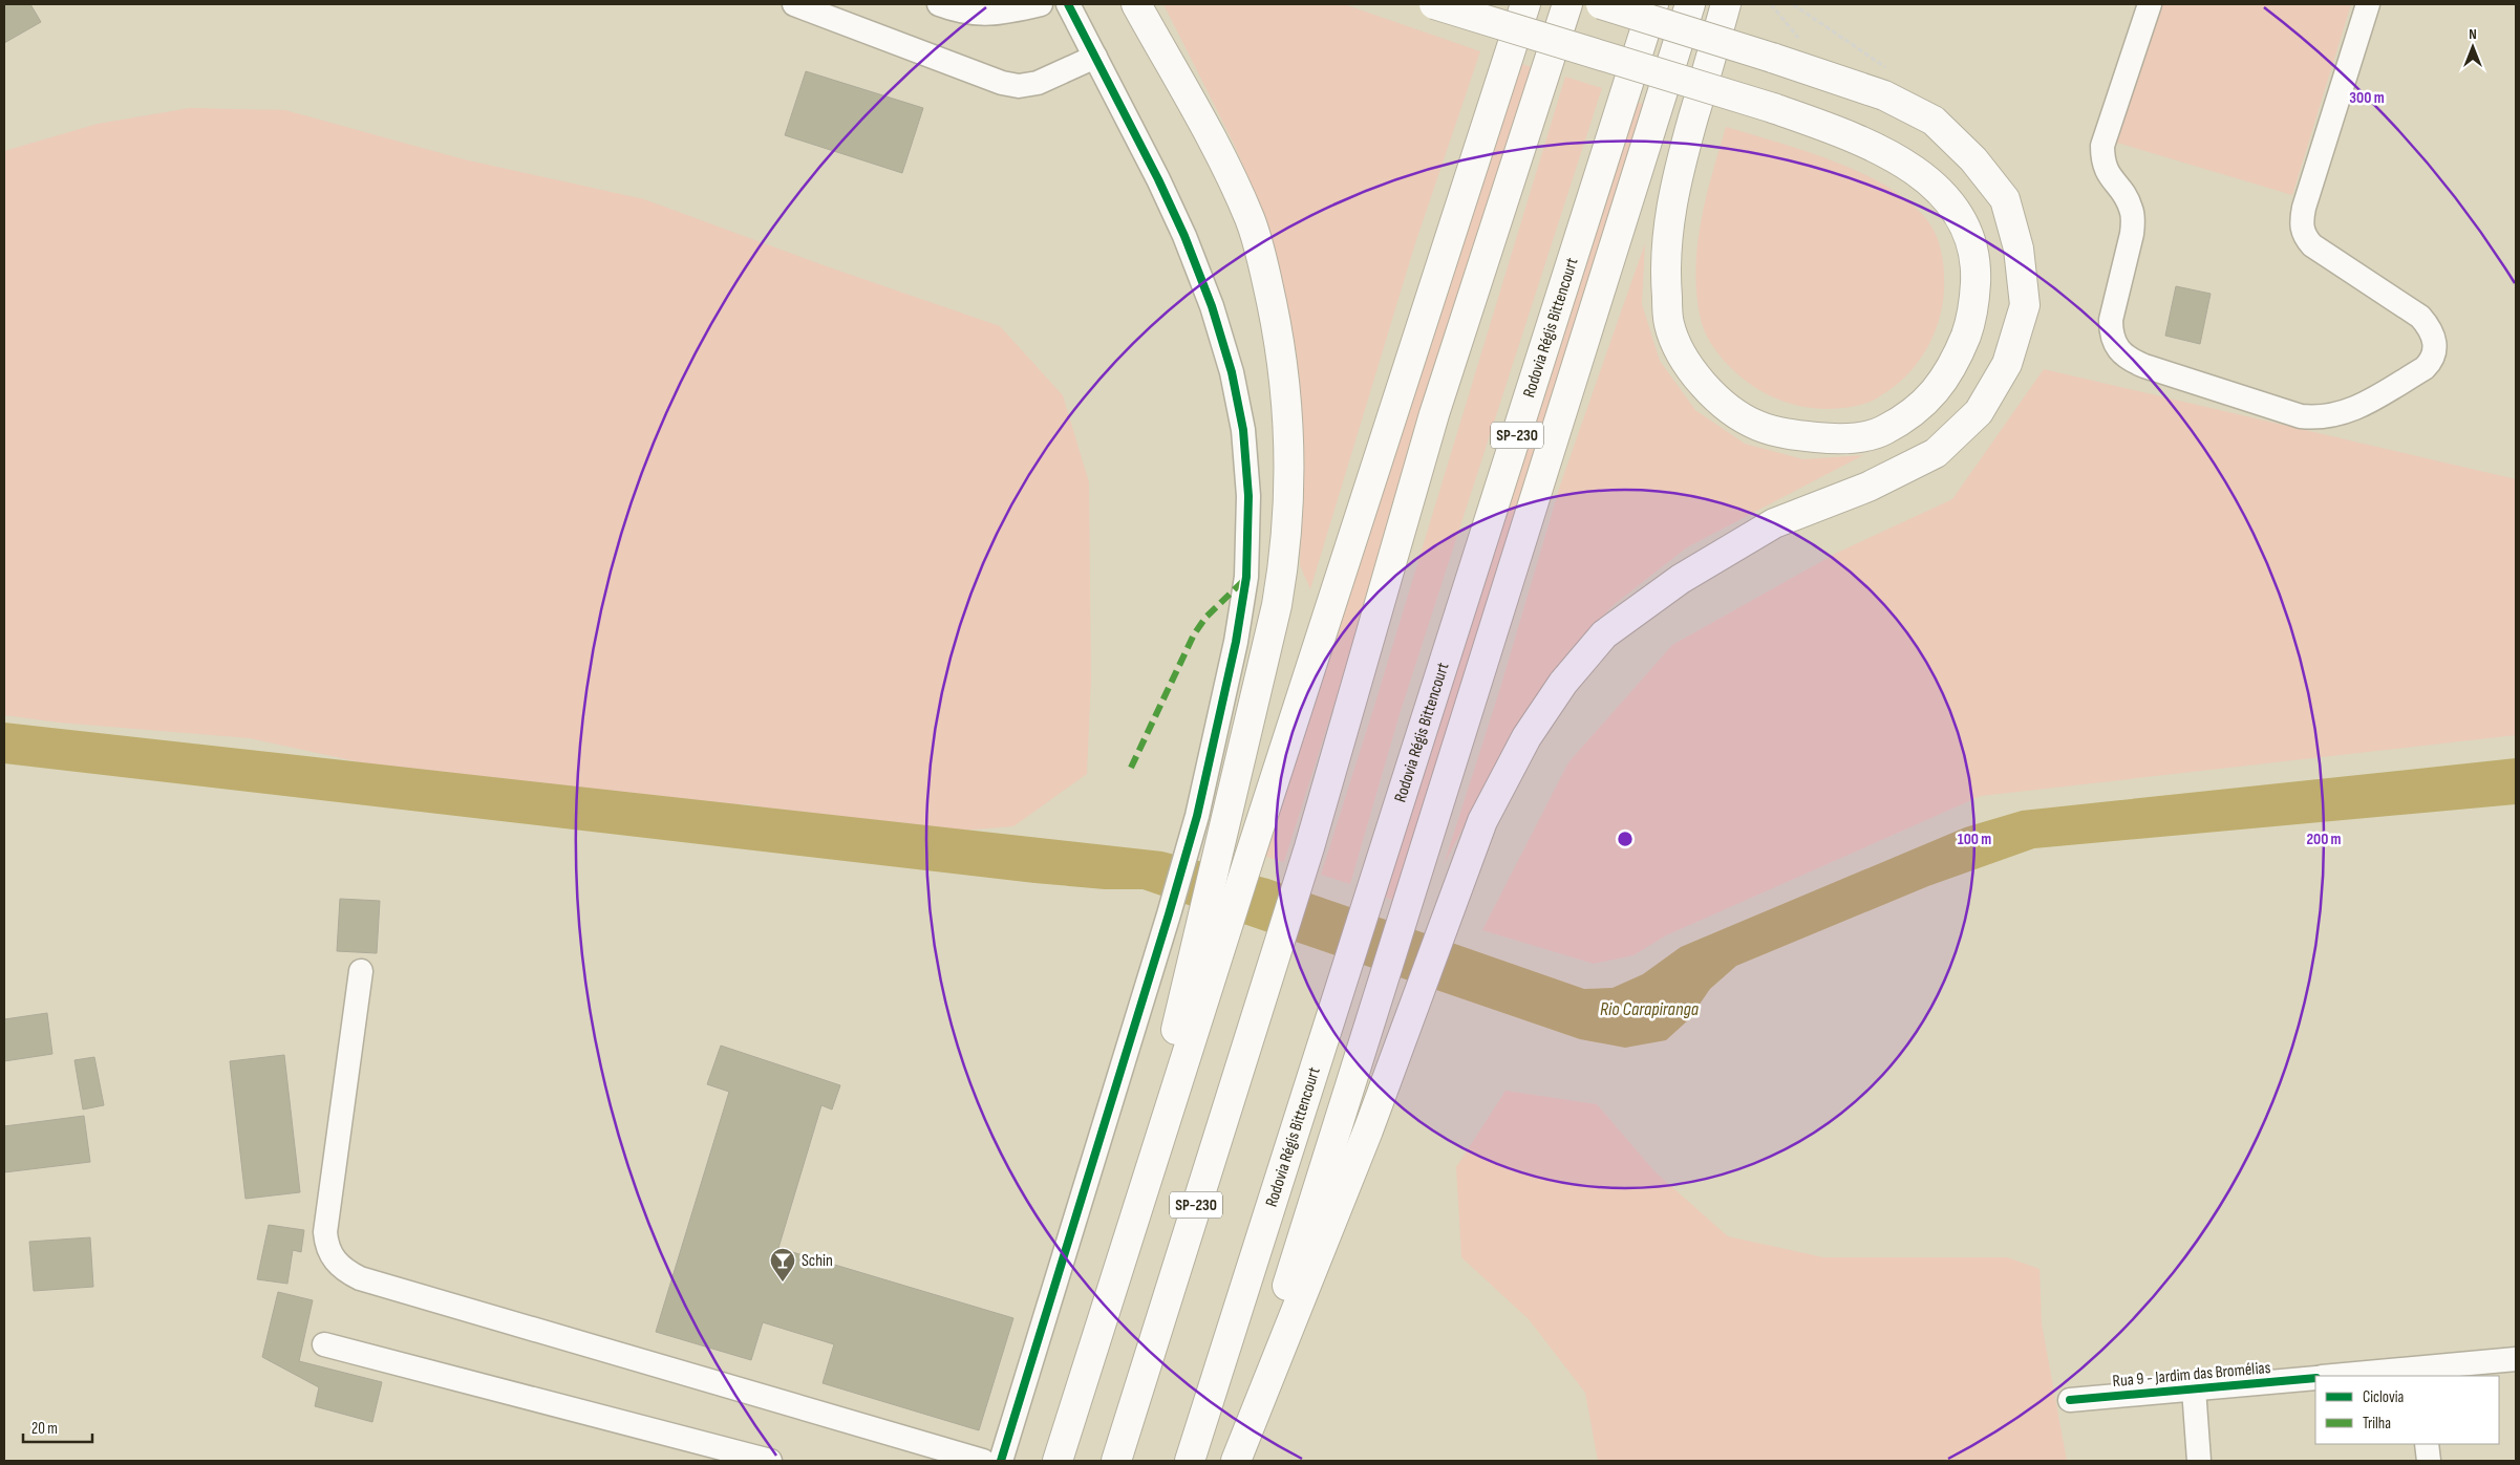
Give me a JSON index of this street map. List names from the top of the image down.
{
  "streets": {
    "main road": ["Rodovia Régis Bittencourt", "SP-230"],
    "street": ["Rua 9 - Jardim das Bromélias"]
  },
  "water": ["Rio Carapiranga"],
  "places": {
    "bar": ["Schin"]
  },
  "legend": ["Ciclovia", "Trilha"],
  "scale_bar": "20 m",
  "north": "top",
  "rings": ["300 m", "100 m", "200 m"]
}
